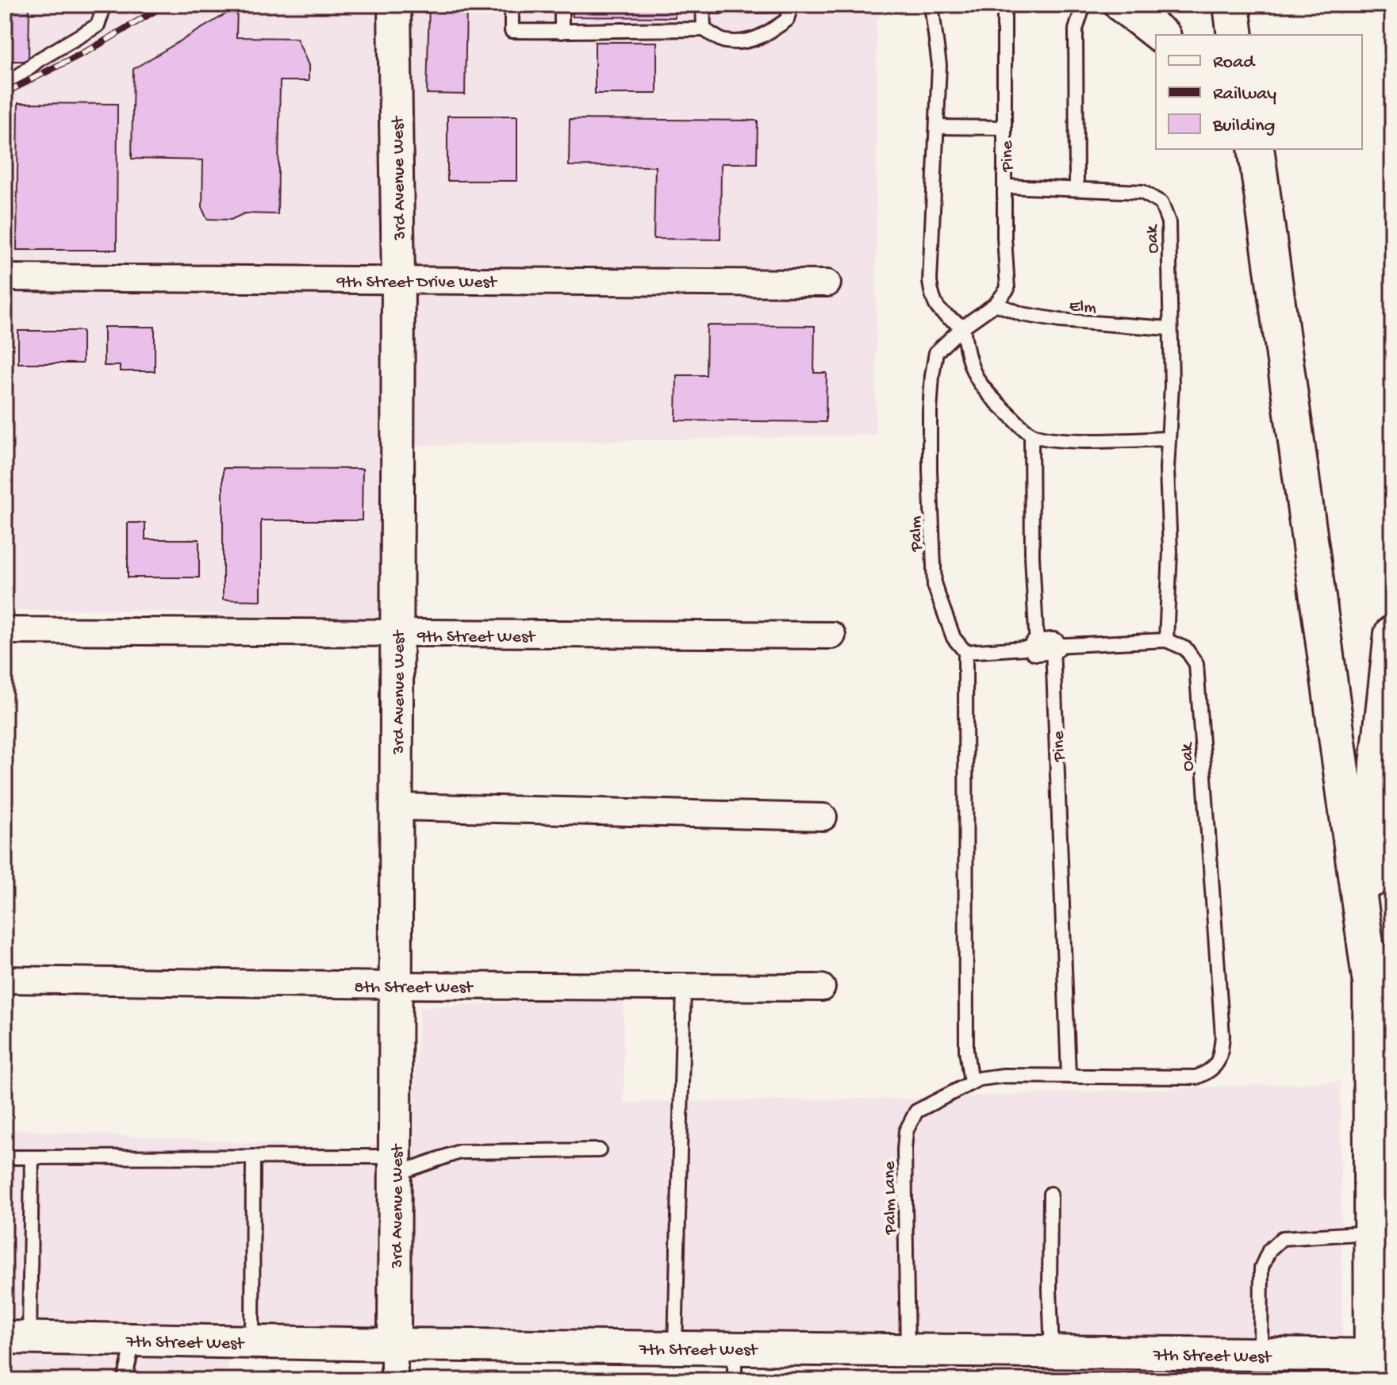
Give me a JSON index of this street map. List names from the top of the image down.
{
  "streets": {
    "street": [
      "3rd Avenue West",
      "9th Street Drive West",
      "9th Street West",
      "8th Street West",
      "7th Street West"
    ],
    "lane": [
      "Pine",
      "Oak",
      "Elm",
      "Palm",
      "Palm Lane"
    ]
  },
  "crossings": [
    ["Pine", "Oak"],
    ["Pine", "Elm"],
    ["Pine", "Palm"],
    ["Pine", "Palm Lane"],
    ["3rd Avenue West", "9th Street Drive West"],
    ["3rd Avenue West", "9th Street West"],
    ["3rd Avenue West", "8th Street West"],
    ["3rd Avenue West", "7th Street West"],
    ["Oak", "Elm"],
    ["Oak", "Palm Lane"],
    ["Elm", "Palm"],
    ["Palm Lane", "7th Street West"]
  ],
  "legend": ["Road", "Railway", "Building"]
}
